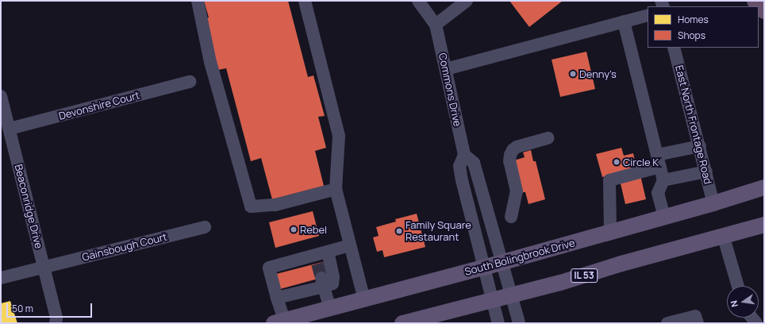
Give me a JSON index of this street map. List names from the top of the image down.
{
  "streets": {
    "main road": ["South Bolingbrook Drive", "IL 53"],
    "street": [
      "Commons Drive",
      "Devonshire Court",
      "East North Frontage Road",
      "Beaconridge Drive",
      "Gainsbough Court"
    ]
  },
  "crossings": [
    ["Devonshire Court", "Beaconridge Drive"],
    ["East North Frontage Road", "South Bolingbrook Drive"],
    ["Beaconridge Drive", "Gainsbough Court"]
  ],
  "places": [
    "Denny's",
    "Circle K",
    "Rebel",
    "Family Square Restaurant"
  ],
  "legend": ["Homes", "Shops"],
  "scale_bar": "50 m",
  "north": "left"
}
